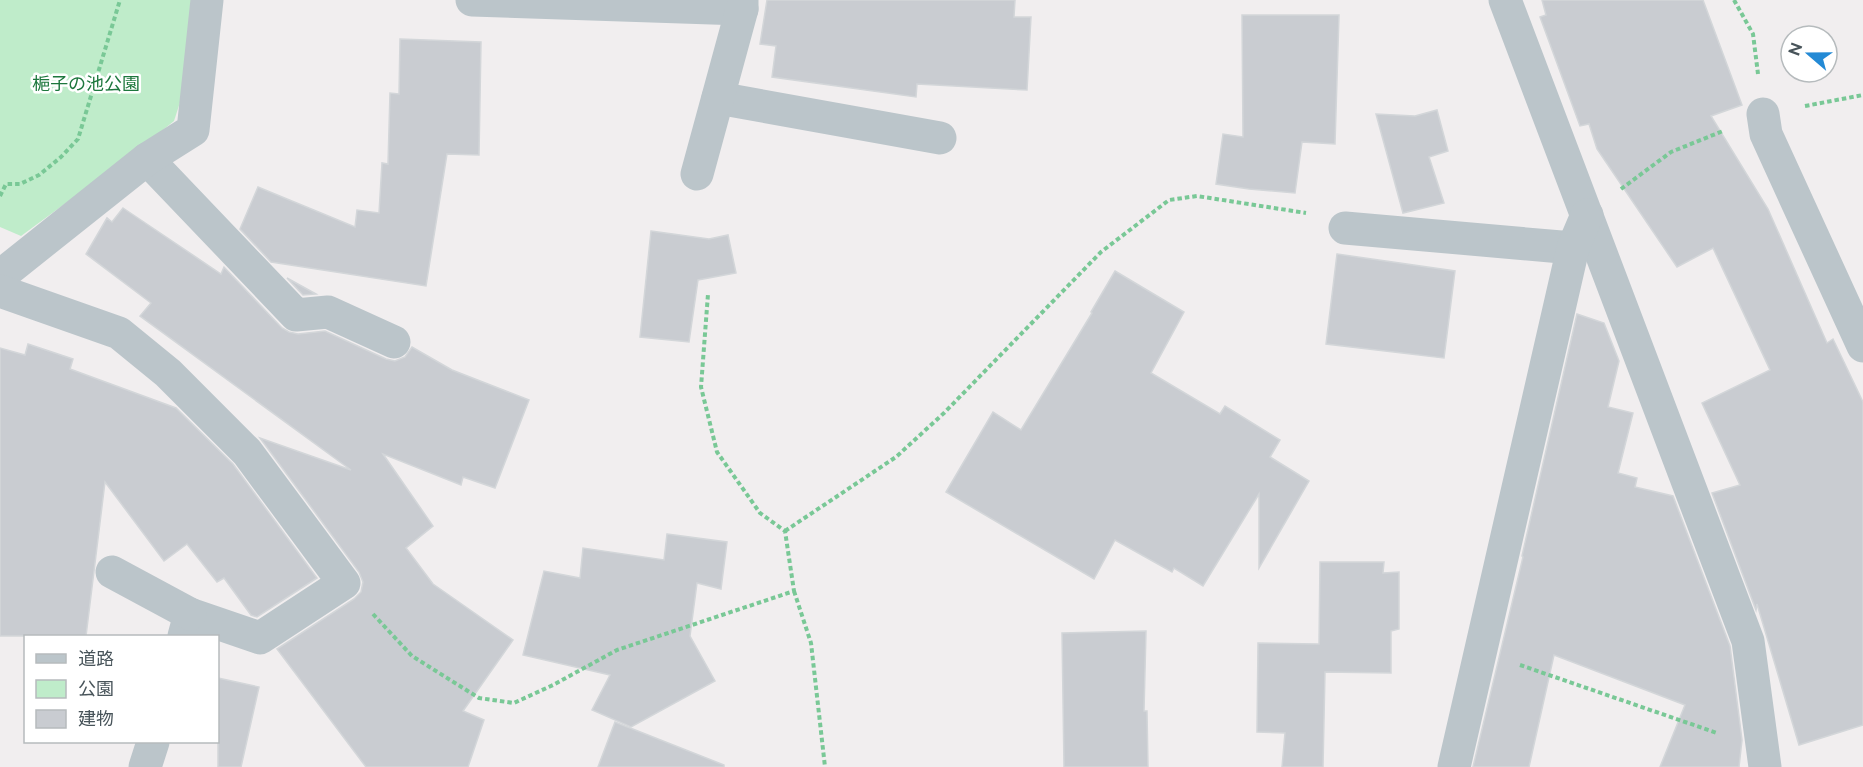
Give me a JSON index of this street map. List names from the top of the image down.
{
  "parks": ["梔子の池公園"],
  "legend": ["道路", "公園", "建物"],
  "north": "left"
}
